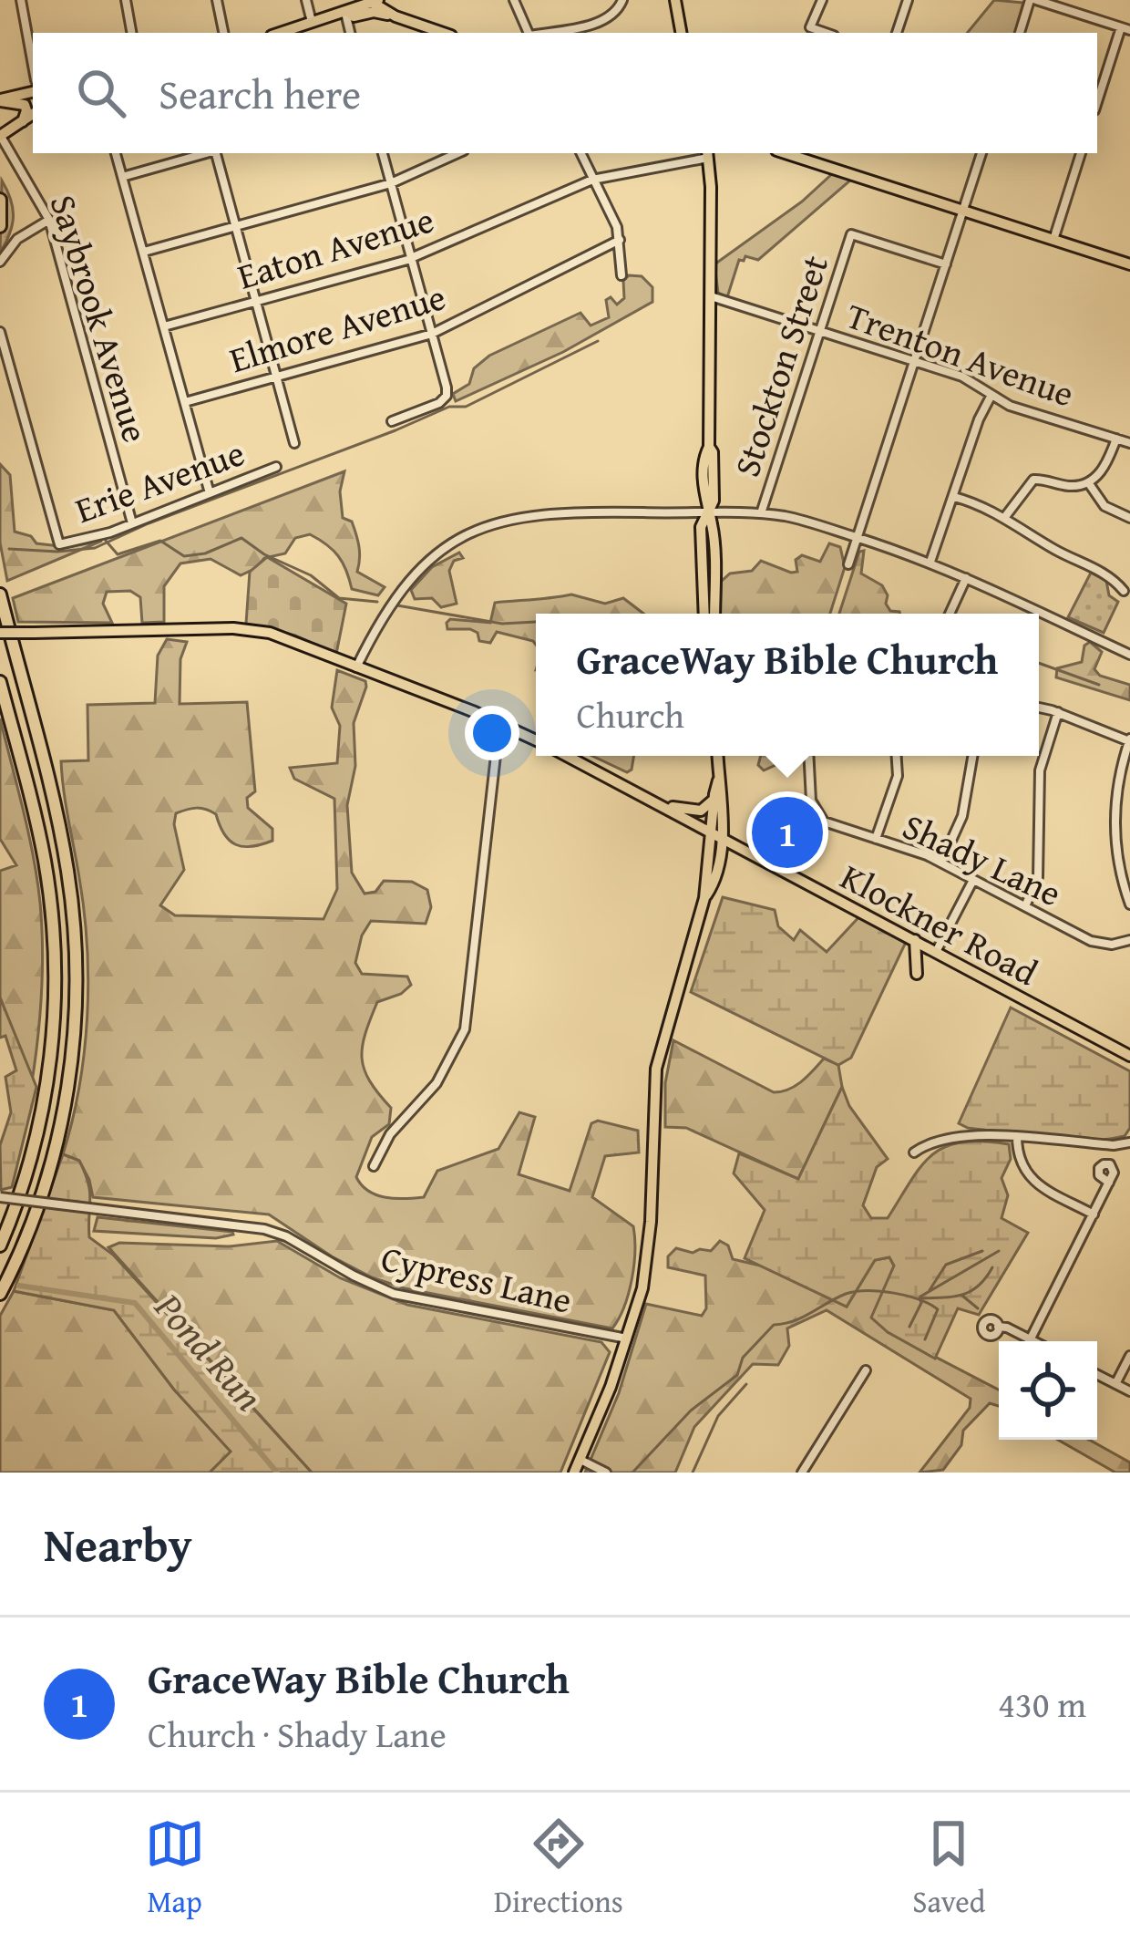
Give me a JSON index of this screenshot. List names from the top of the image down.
{
  "streets": {
    "main road": ["Klockner Road"],
    "street": [
      "Eaton Avenue",
      "Saybrook Avenue",
      "Elmore Avenue",
      "Trenton Avenue",
      "Stockton Street",
      "Erie Avenue",
      "Shady Lane",
      "Cypress Lane"
    ]
  },
  "crossings": [
    ["Saybrook Avenue", "Erie Avenue"],
    ["Trenton Avenue", "Stockton Street"]
  ],
  "water": ["Pond Run"],
  "page": {
    "search": "Search here",
    "popup": ["GraceWay Bible Church", "Church"],
    "pins": "1",
    "heading": "Nearby",
    "list": [
      {
        "mark": "1",
        "name": "GraceWay Bible Church",
        "note": "Church · Shady Lane",
        "value": "430 m"
      }
    ],
    "nav": ["Map", "Directions", "Saved"]
  }
}
